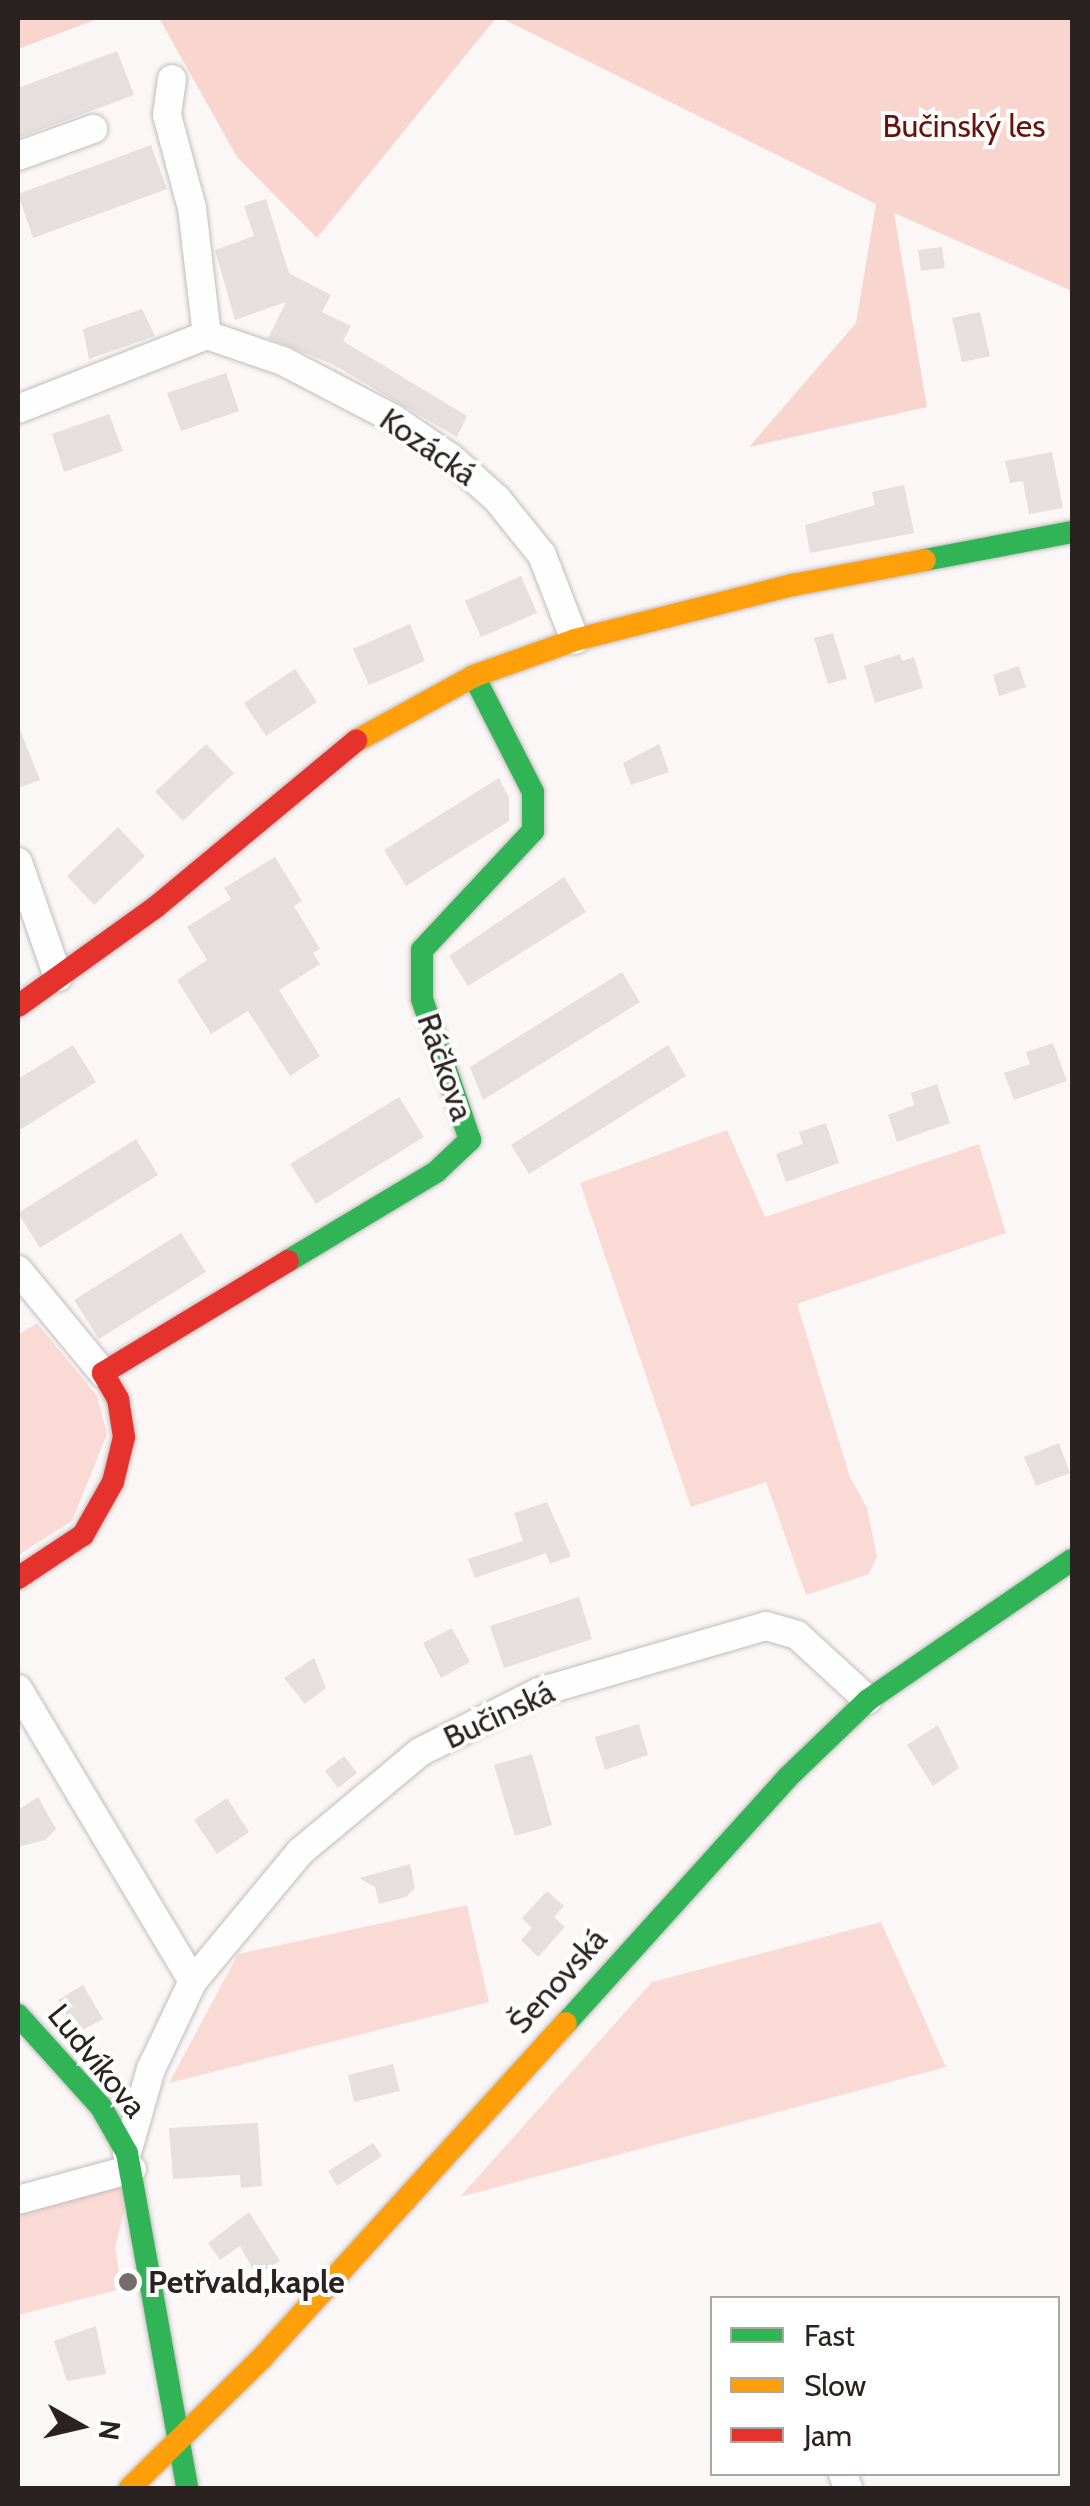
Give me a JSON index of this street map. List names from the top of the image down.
{
  "streets": {
    "street": [
      "Kozácká",
      "Ráčkova",
      "Bučinská",
      "Šenovská",
      "Ludvíkova"
    ]
  },
  "crossings": [
    ["Bučinská", "Šenovská"],
    ["Bučinská", "Ludvíkova"],
    ["Šenovská", "Ludvíkova"]
  ],
  "parks": ["Bučinský les"],
  "places": ["Petřvald,kaple"],
  "legend": ["Fast", "Slow", "Jam"],
  "north": "right"
}
